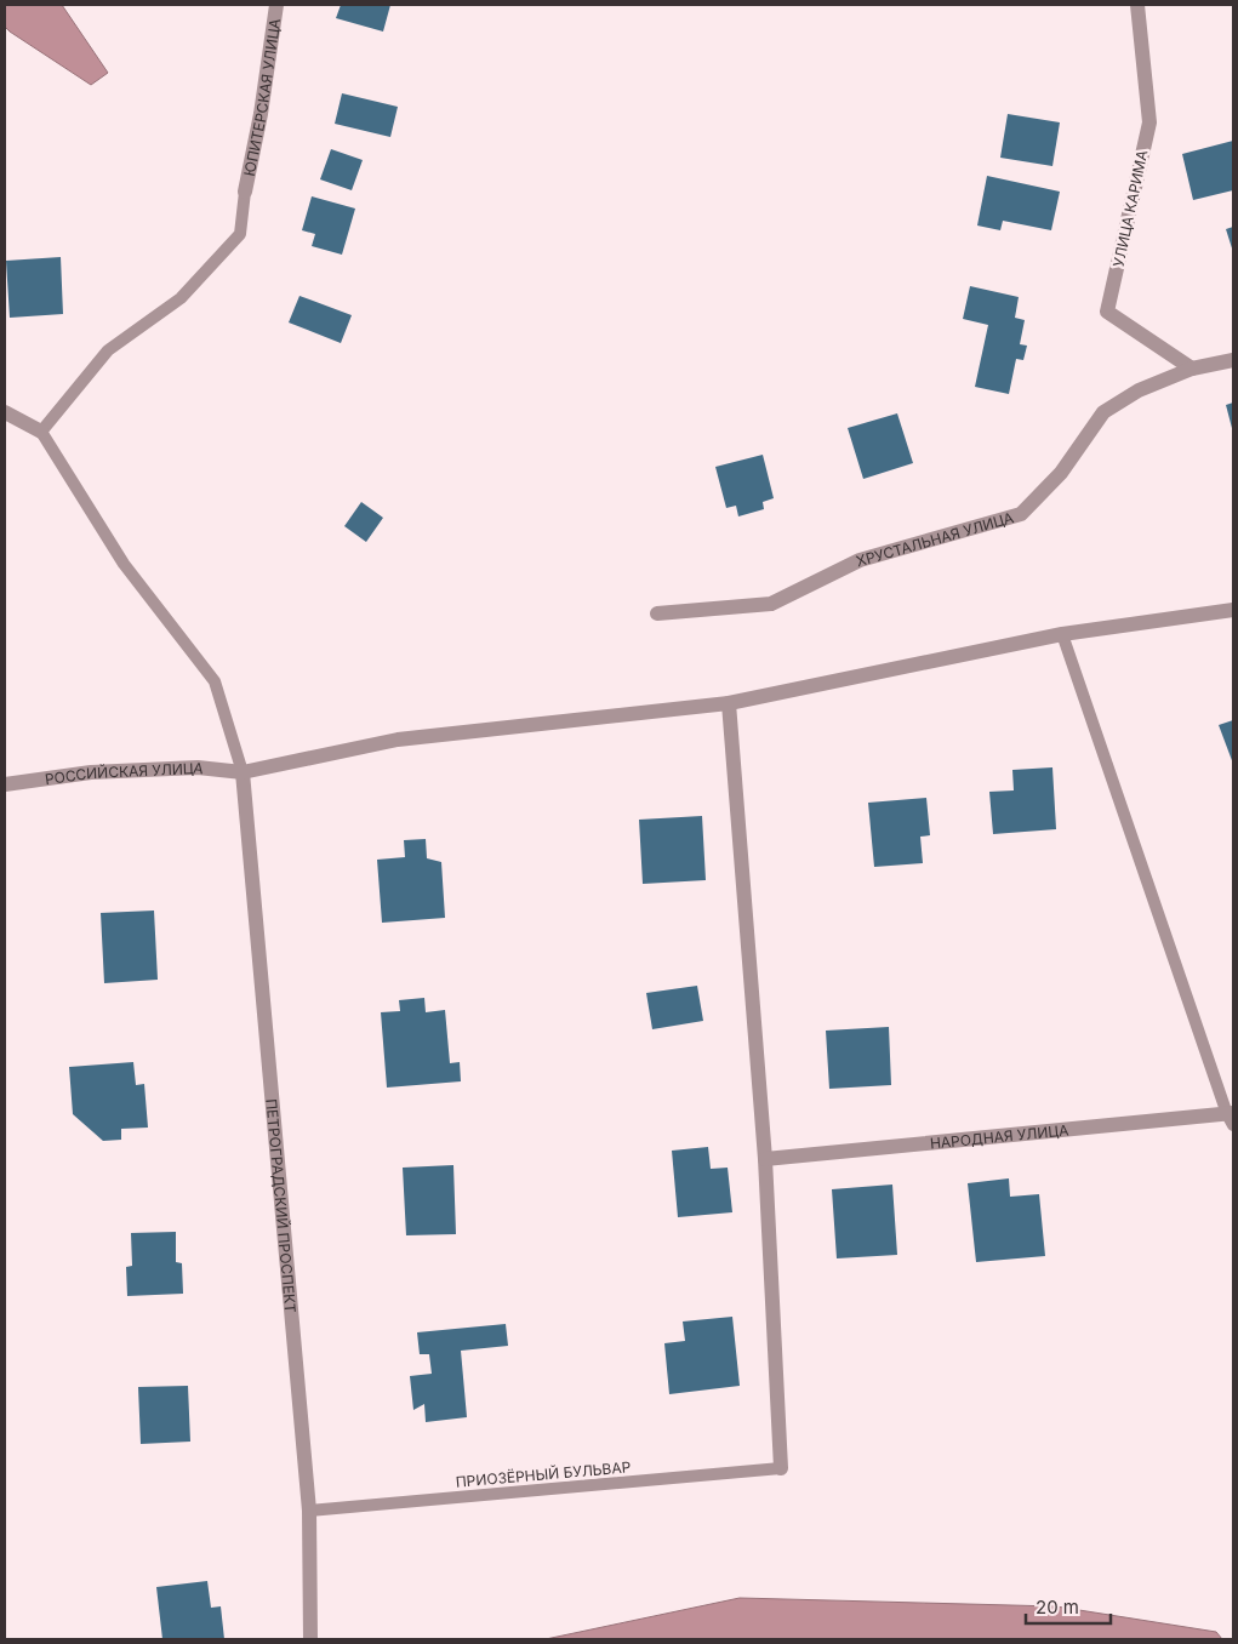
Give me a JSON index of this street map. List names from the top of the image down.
{
  "streets": {
    "street": [
      "ЮПИТЕРСКАЯ УЛИЦА",
      "УЛИЦА КАРИМА",
      "ХРУСТАЛЬНАЯ УЛИЦА",
      "РОССИЙСКАЯ УЛИЦА",
      "НАРОДНАЯ УЛИЦА",
      "ПЕТРОГРАДСКИЙ ПРОСПЕКТ"
    ],
    "lane": ["ПРИОЗЁРНЫЙ БУЛЬВАР"]
  },
  "crossings": [
    ["УЛИЦА КАРИМА", "ХРУСТАЛЬНАЯ УЛИЦА"],
    ["РОССИЙСКАЯ УЛИЦА", "ПЕТРОГРАДСКИЙ ПРОСПЕКТ"],
    ["ПЕТРОГРАДСКИЙ ПРОСПЕКТ", "ПРИОЗЁРНЫЙ БУЛЬВАР"]
  ],
  "scale_bar": "20 m"
}
